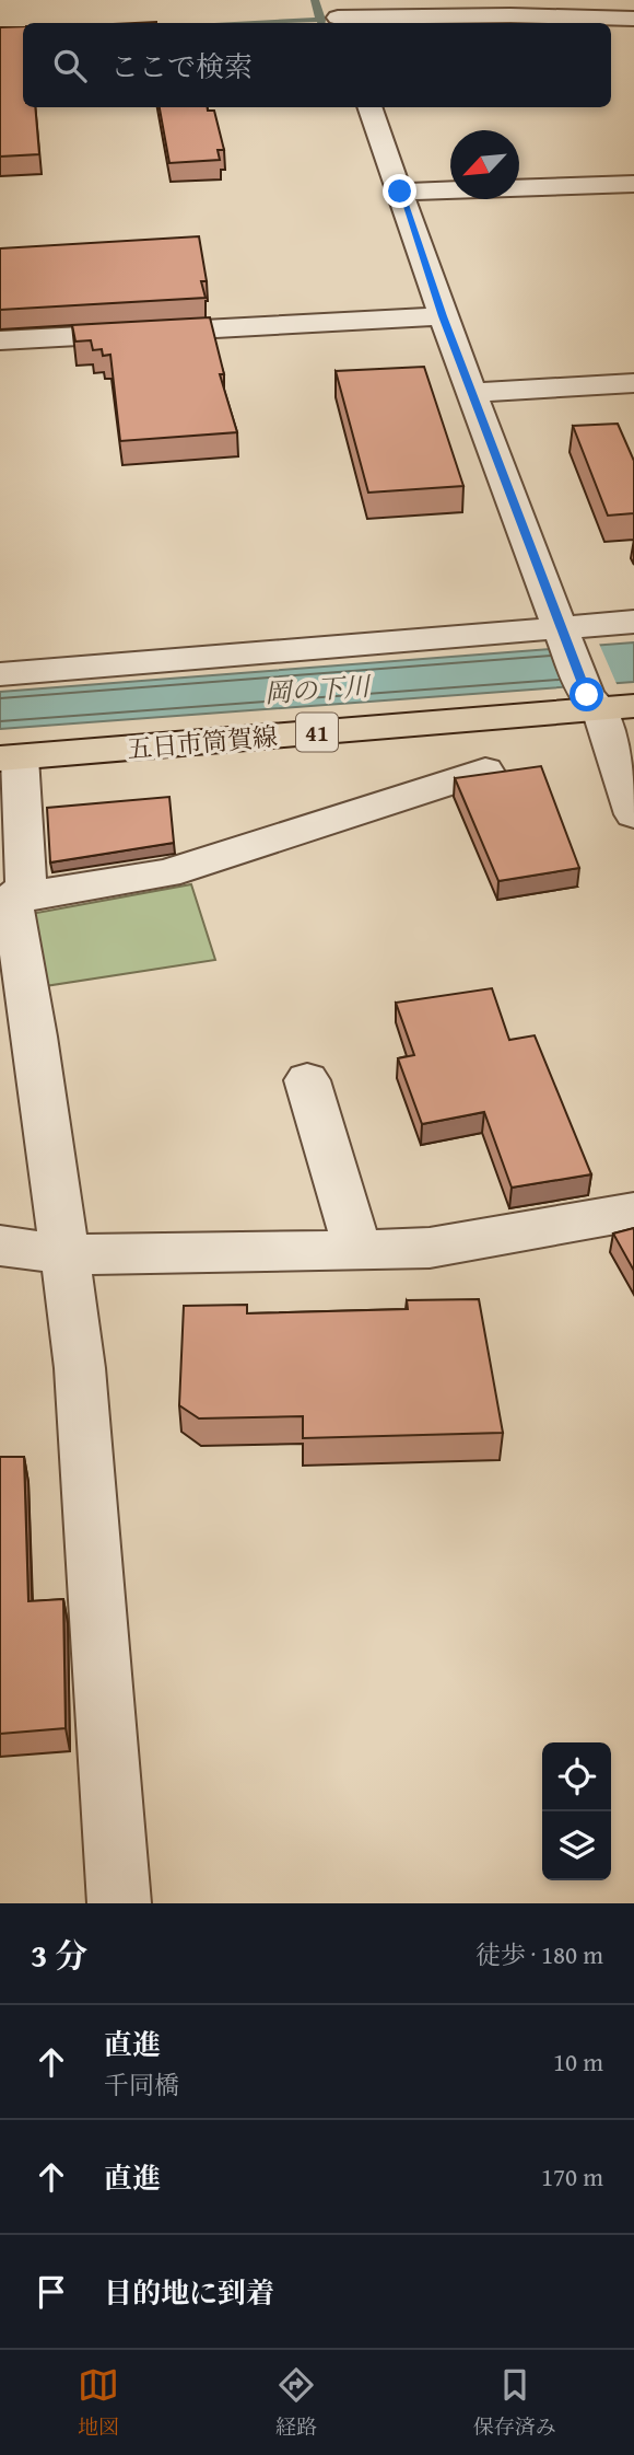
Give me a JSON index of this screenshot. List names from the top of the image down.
{
  "streets": {
    "main road": ["41", "五日市筒賀線"]
  },
  "water": ["岡の下川"],
  "north": "bottom left",
  "page": {
    "search": "ここで検索",
    "heading": ["3 分", "徒歩 · 180 m"],
    "list": [
      ["直進", "千同橋", "10 m"],
      ["直進", "170 m"],
      "目的地に到着"
    ],
    "nav": ["地図", "経路", "保存済み"]
  }
}
